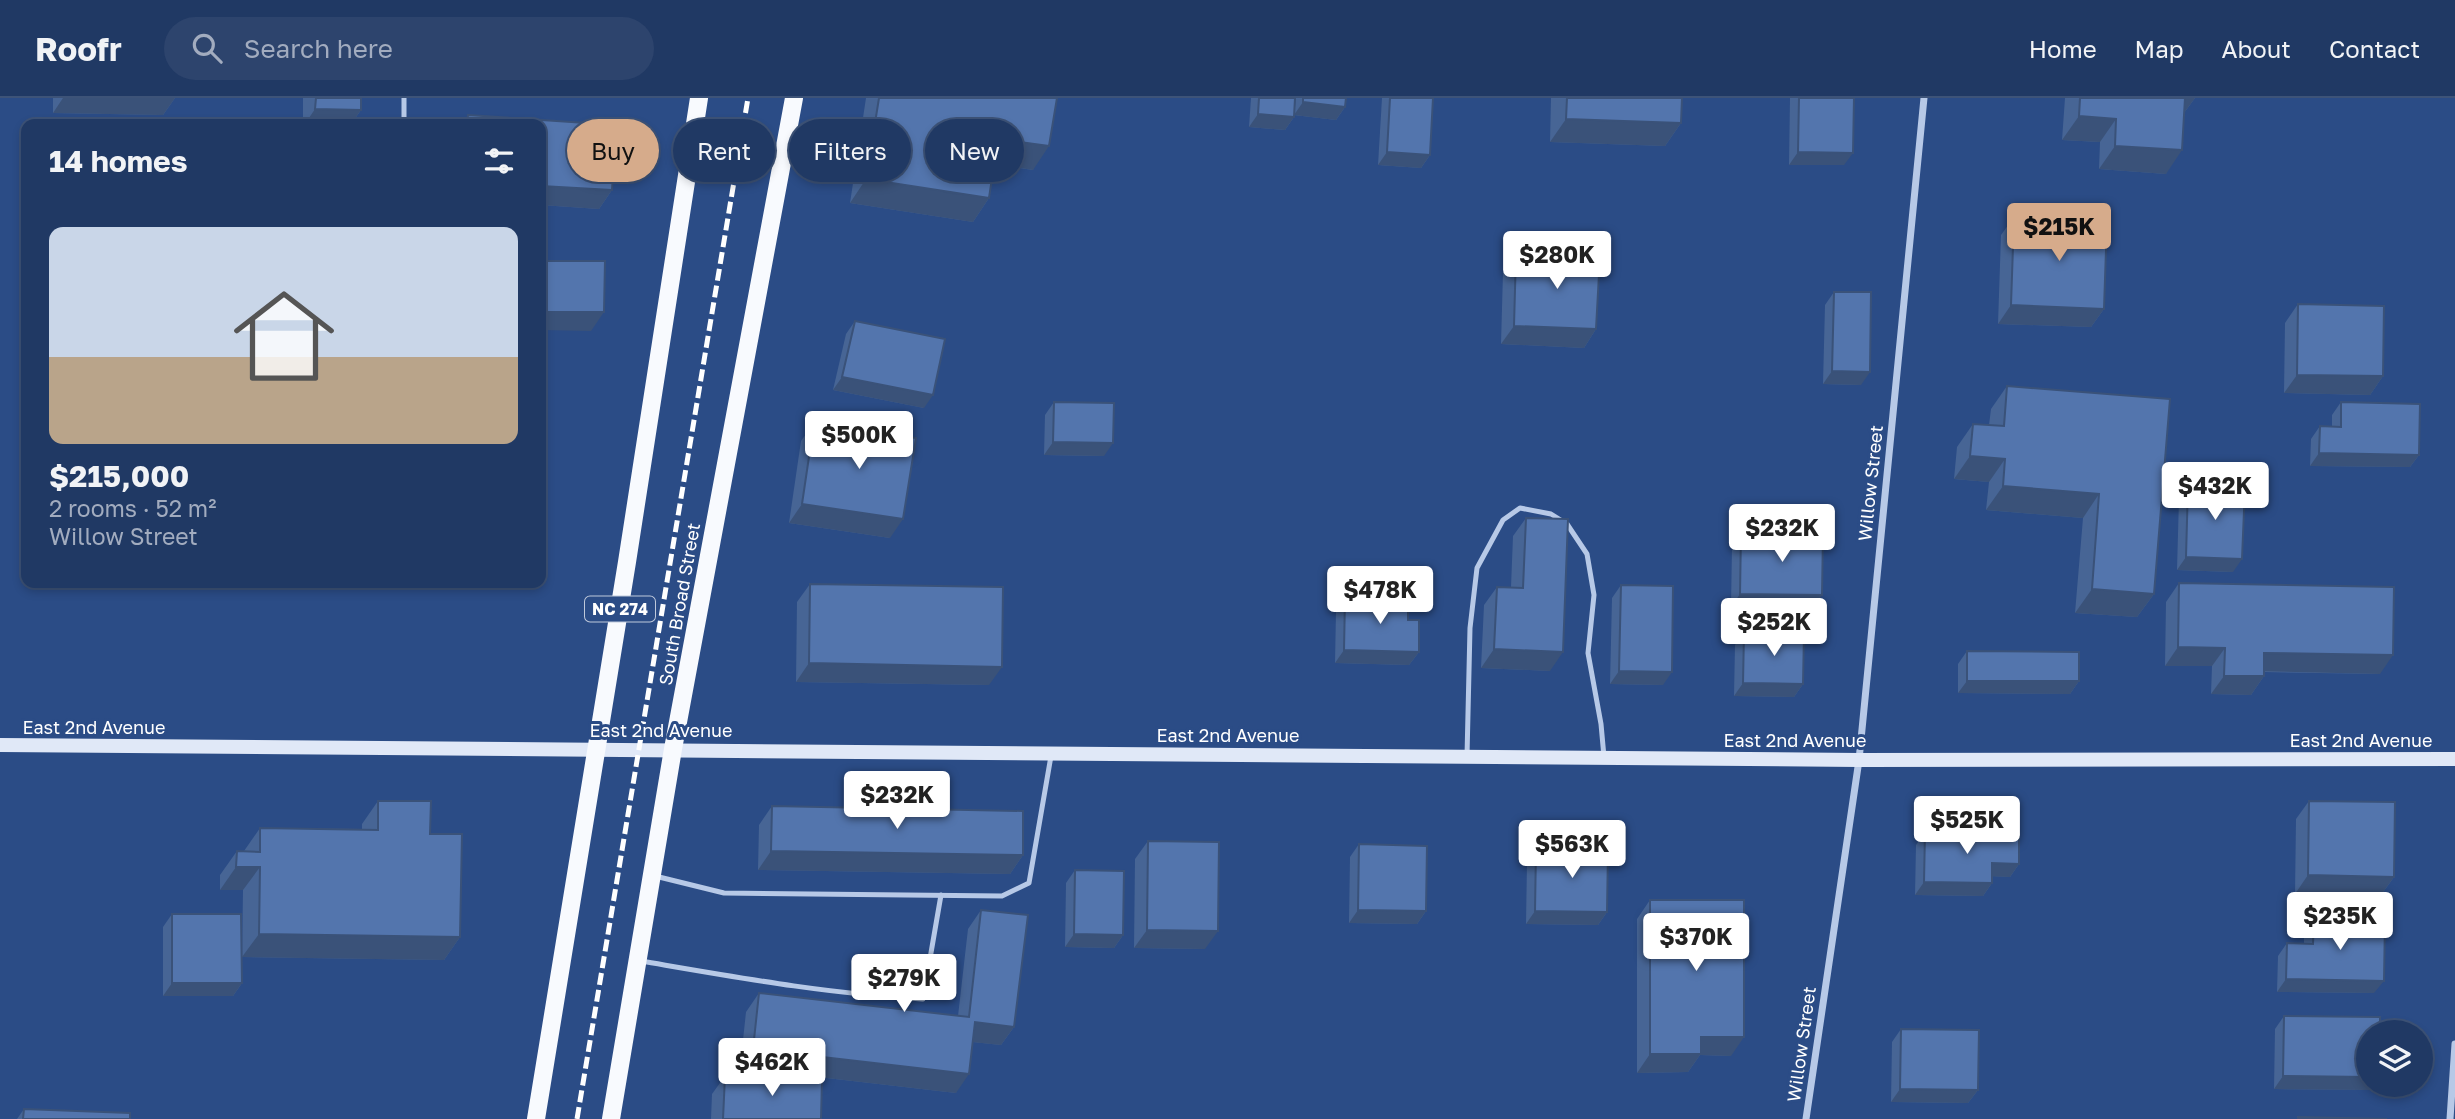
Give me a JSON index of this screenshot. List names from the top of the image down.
{
  "streets": {
    "main road": ["South Broad Street", "NC 274"],
    "street": ["Willow Street", "East 2nd Avenue"]
  },
  "crossings": [
    ["Willow Street", "East 2nd Avenue"],
    ["South Broad Street", "East 2nd Avenue"],
    ["NC 274", "East 2nd Avenue"]
  ],
  "page": {
    "header": "Roofr",
    "search": "Search here",
    "nav": [
      "Home",
      "Map",
      "About",
      "Contact"
    ],
    "chip": [
      "Buy",
      "Rent",
      "Filters",
      "New"
    ],
    "heading": "14 homes",
    "price": [
      "$215K",
      "$280K",
      "$500K",
      "$432K",
      "$232K",
      "$478K",
      "$252K",
      "$232K",
      "$525K",
      "$563K",
      "$235K",
      "$370K",
      "$279K",
      "$462K"
    ],
    "list": [
      {
        "name": "$215,000",
        "note": "2 rooms · 52 m² · Willow Street"
      }
    ]
  }
}
